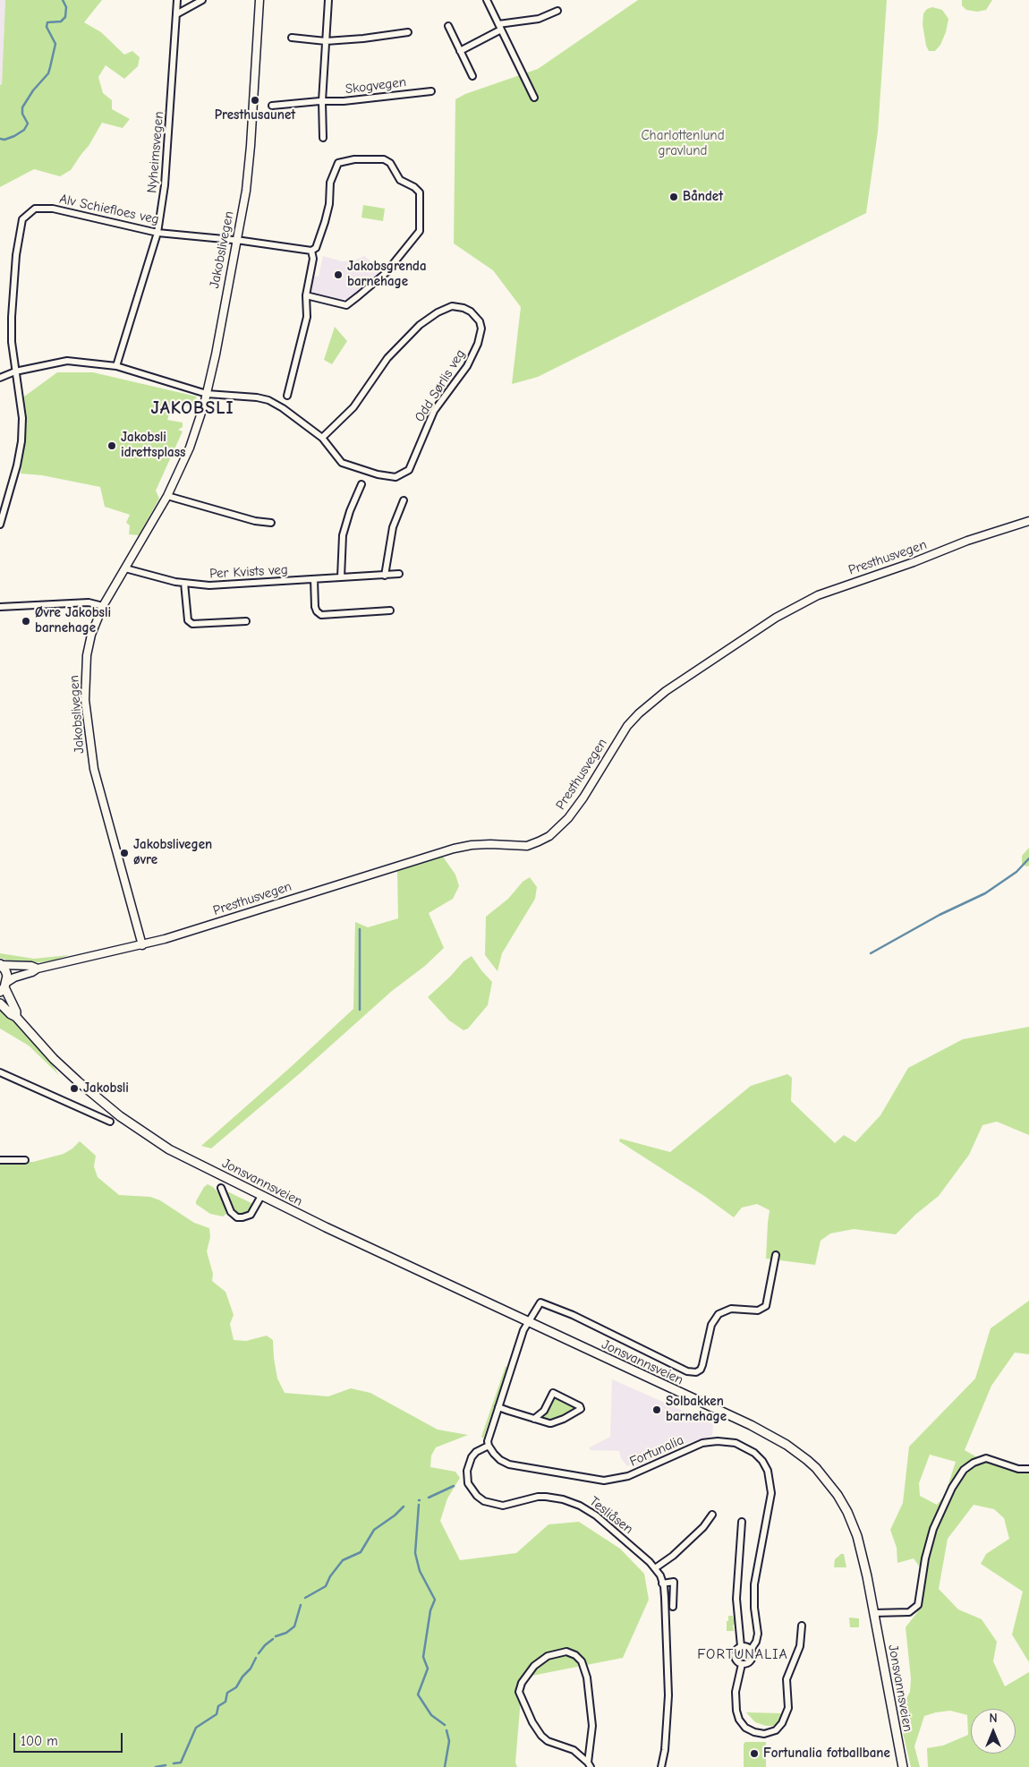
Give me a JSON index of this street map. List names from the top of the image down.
{
  "streets": {
    "main road": ["Jonsvannsveien"],
    "street": [
      "Skogvegen",
      "Nyheimsvegen",
      "Alv Schiefloes veg",
      "Jakobslivegen",
      "Odd Sørlis veg",
      "Presthusvegen",
      "Per Kvists veg",
      "Fortunalia",
      "Tesliåsen"
    ]
  },
  "crossings": [
    ["Nyheimsvegen", "Alv Schiefloes veg"],
    ["Nyheimsvegen", "Odd Sørlis veg"],
    ["Alv Schiefloes veg", "Jakobslivegen"],
    ["Alv Schiefloes veg", "Odd Sørlis veg"],
    ["Jakobslivegen", "Odd Sørlis veg"],
    ["Jakobslivegen", "Presthusvegen"],
    ["Jakobslivegen", "Per Kvists veg"],
    ["Presthusvegen", "Jonsvannsveien"],
    ["Fortunalia", "Tesliåsen"]
  ],
  "districts": ["JAKOBSLI", "FORTUNALIA"],
  "parks": ["Charlottenlund gravlund"],
  "places": [
    "Presthusaunet",
    "Båndet",
    "Jakobsgrenda barnehage",
    "Jakobsli idrettsplass",
    "Øvre Jakobsli barnehage",
    "Jakobslivegen øvre",
    "Jakobsli",
    "Solbakken barnehage",
    "Fortunalia fotballbane"
  ],
  "scale_bar": "100 m",
  "north": "top"
}
